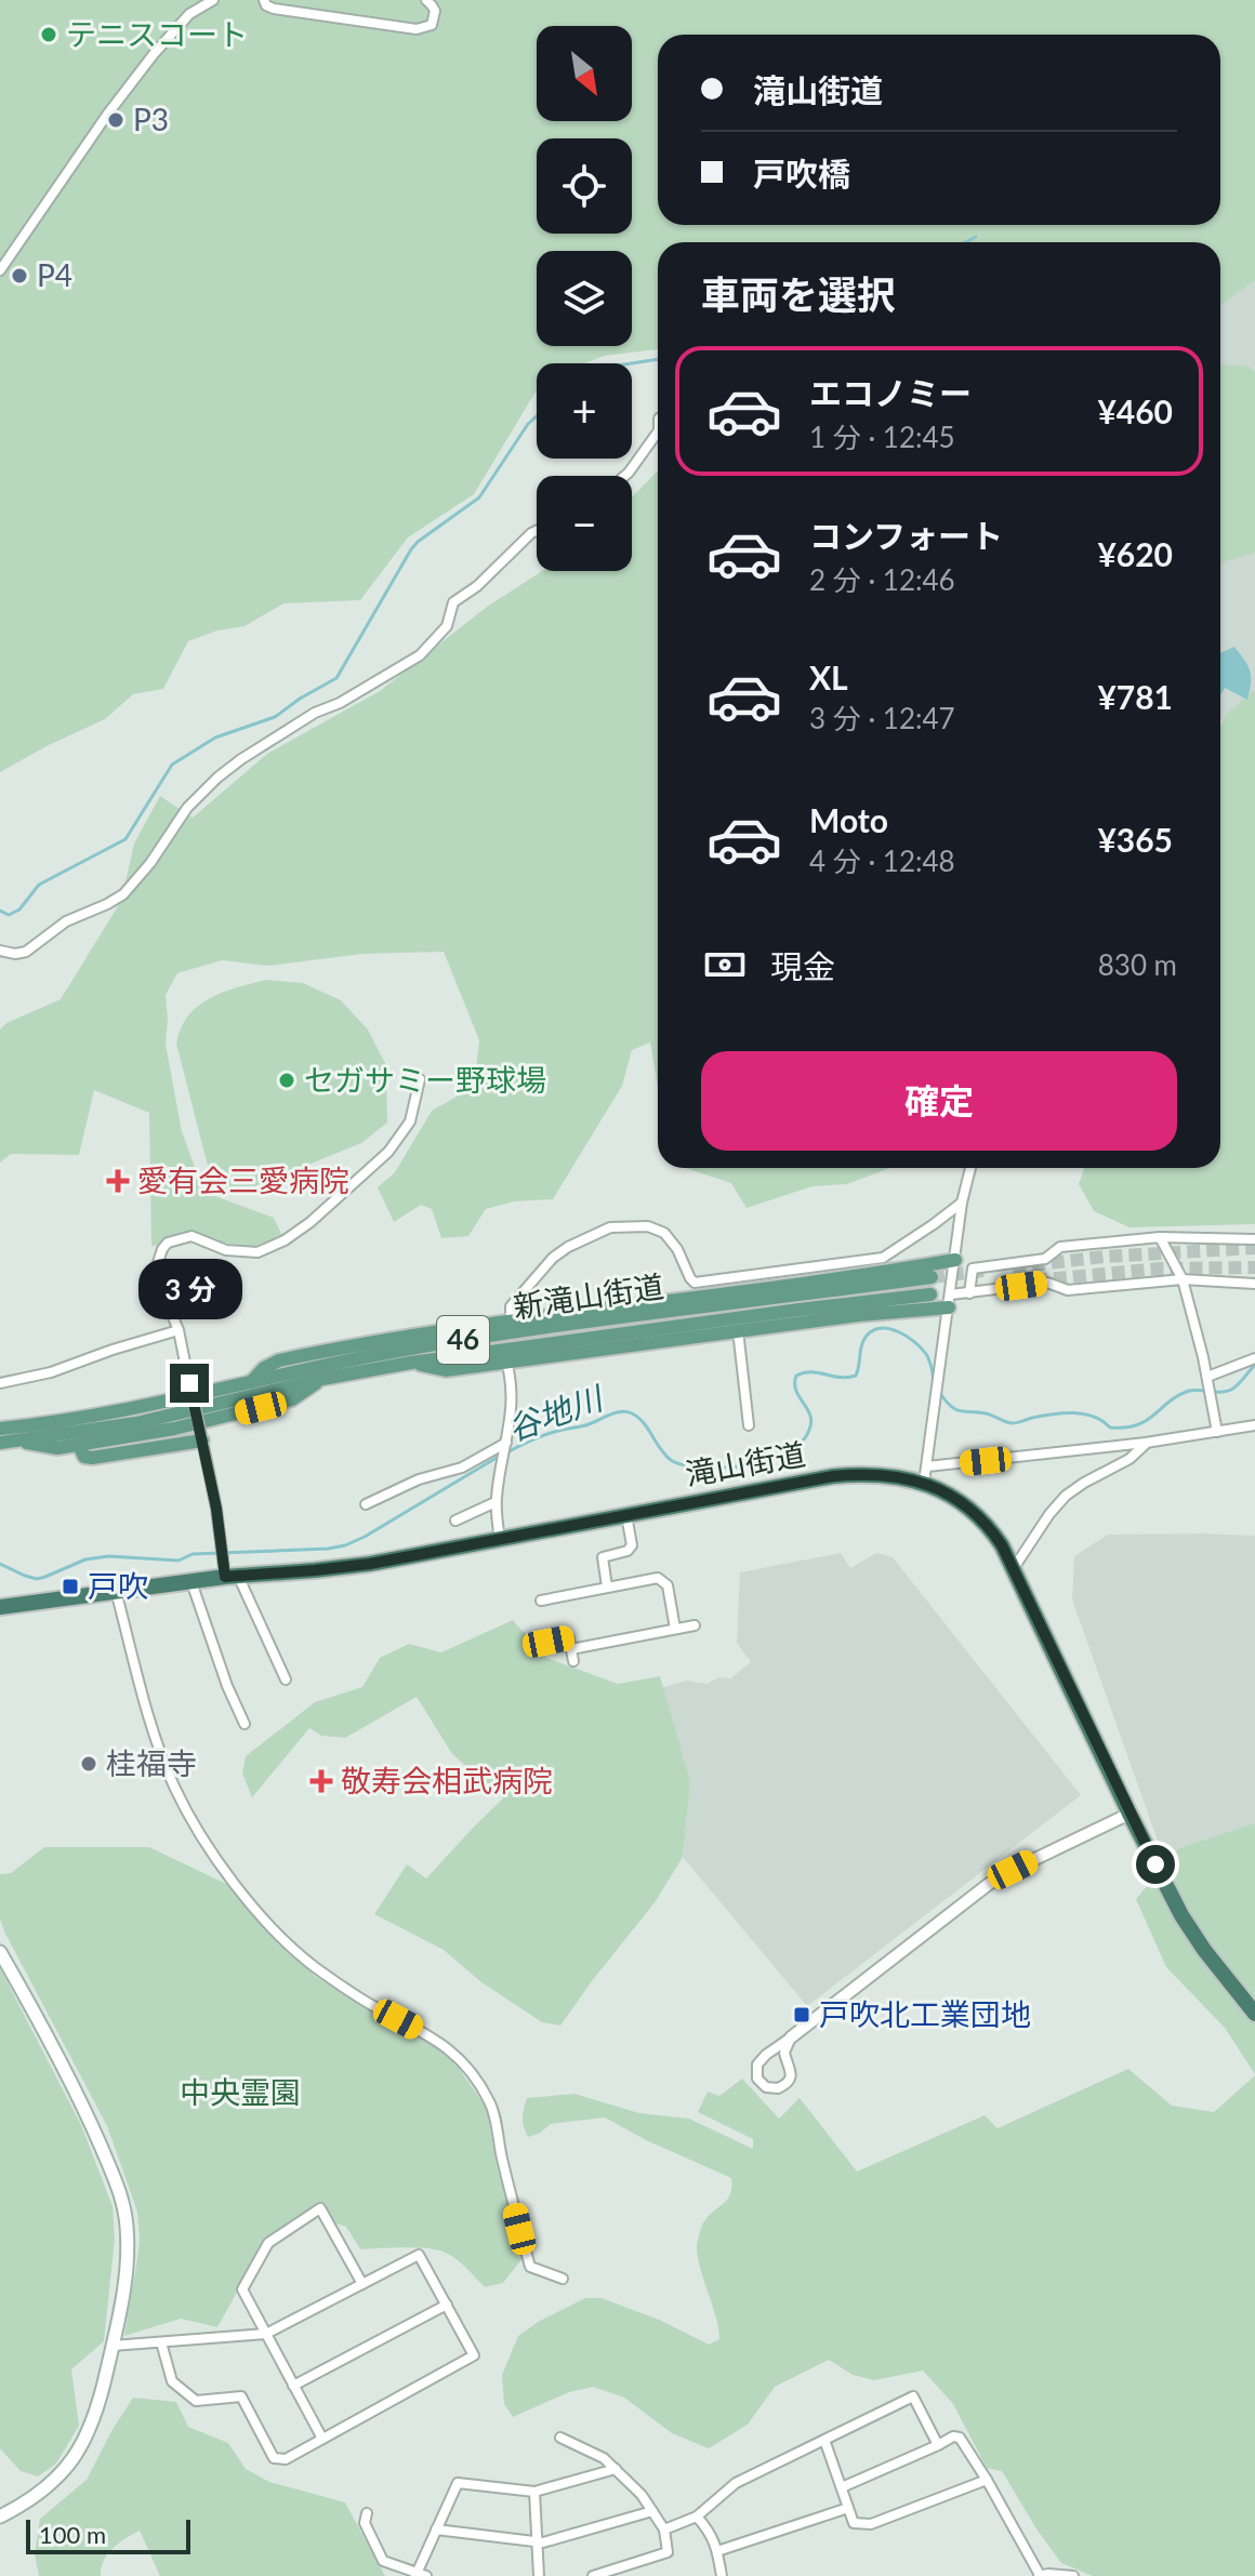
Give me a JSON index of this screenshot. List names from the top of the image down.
{
  "streets": {
    "highway": ["滝山街道"],
    "main road": ["新滝山街道", "46"]
  },
  "crossings": [
    ["新滝山街道", "46"]
  ],
  "water": ["谷地川"],
  "parks": ["中央霊園"],
  "places": {
    "other": [
      "テニスコート",
      "P3",
      "P4",
      "セガサミー野球場",
      "桂福寺"
    ],
    "health": ["愛有会三愛病院", "敬寿会相武病院"],
    "transit": ["戸吹", "戸吹北工業団地"]
  },
  "scale_bar": "100 m",
  "north": "bottom right",
  "page": {
    "map_buttons": ["+", "−"],
    "banner": ["滝山街道", "戸吹橋"],
    "heading": "車両を選択",
    "list": [
      {
        "name": "エコノミー",
        "note": "1 分 · 12:45",
        "value": "¥460"
      },
      {
        "name": "コンフォート",
        "note": "2 分 · 12:46",
        "value": "¥620"
      },
      {
        "name": "XL",
        "note": "3 分 · 12:47",
        "value": "¥781"
      },
      {
        "name": "Moto",
        "note": "4 分 · 12:48",
        "value": "¥365"
      }
    ],
    "pay": ["現金", "830 m"],
    "buttons": "確定",
    "bubble": "3 分",
    "scale": "100 m"
  }
}
